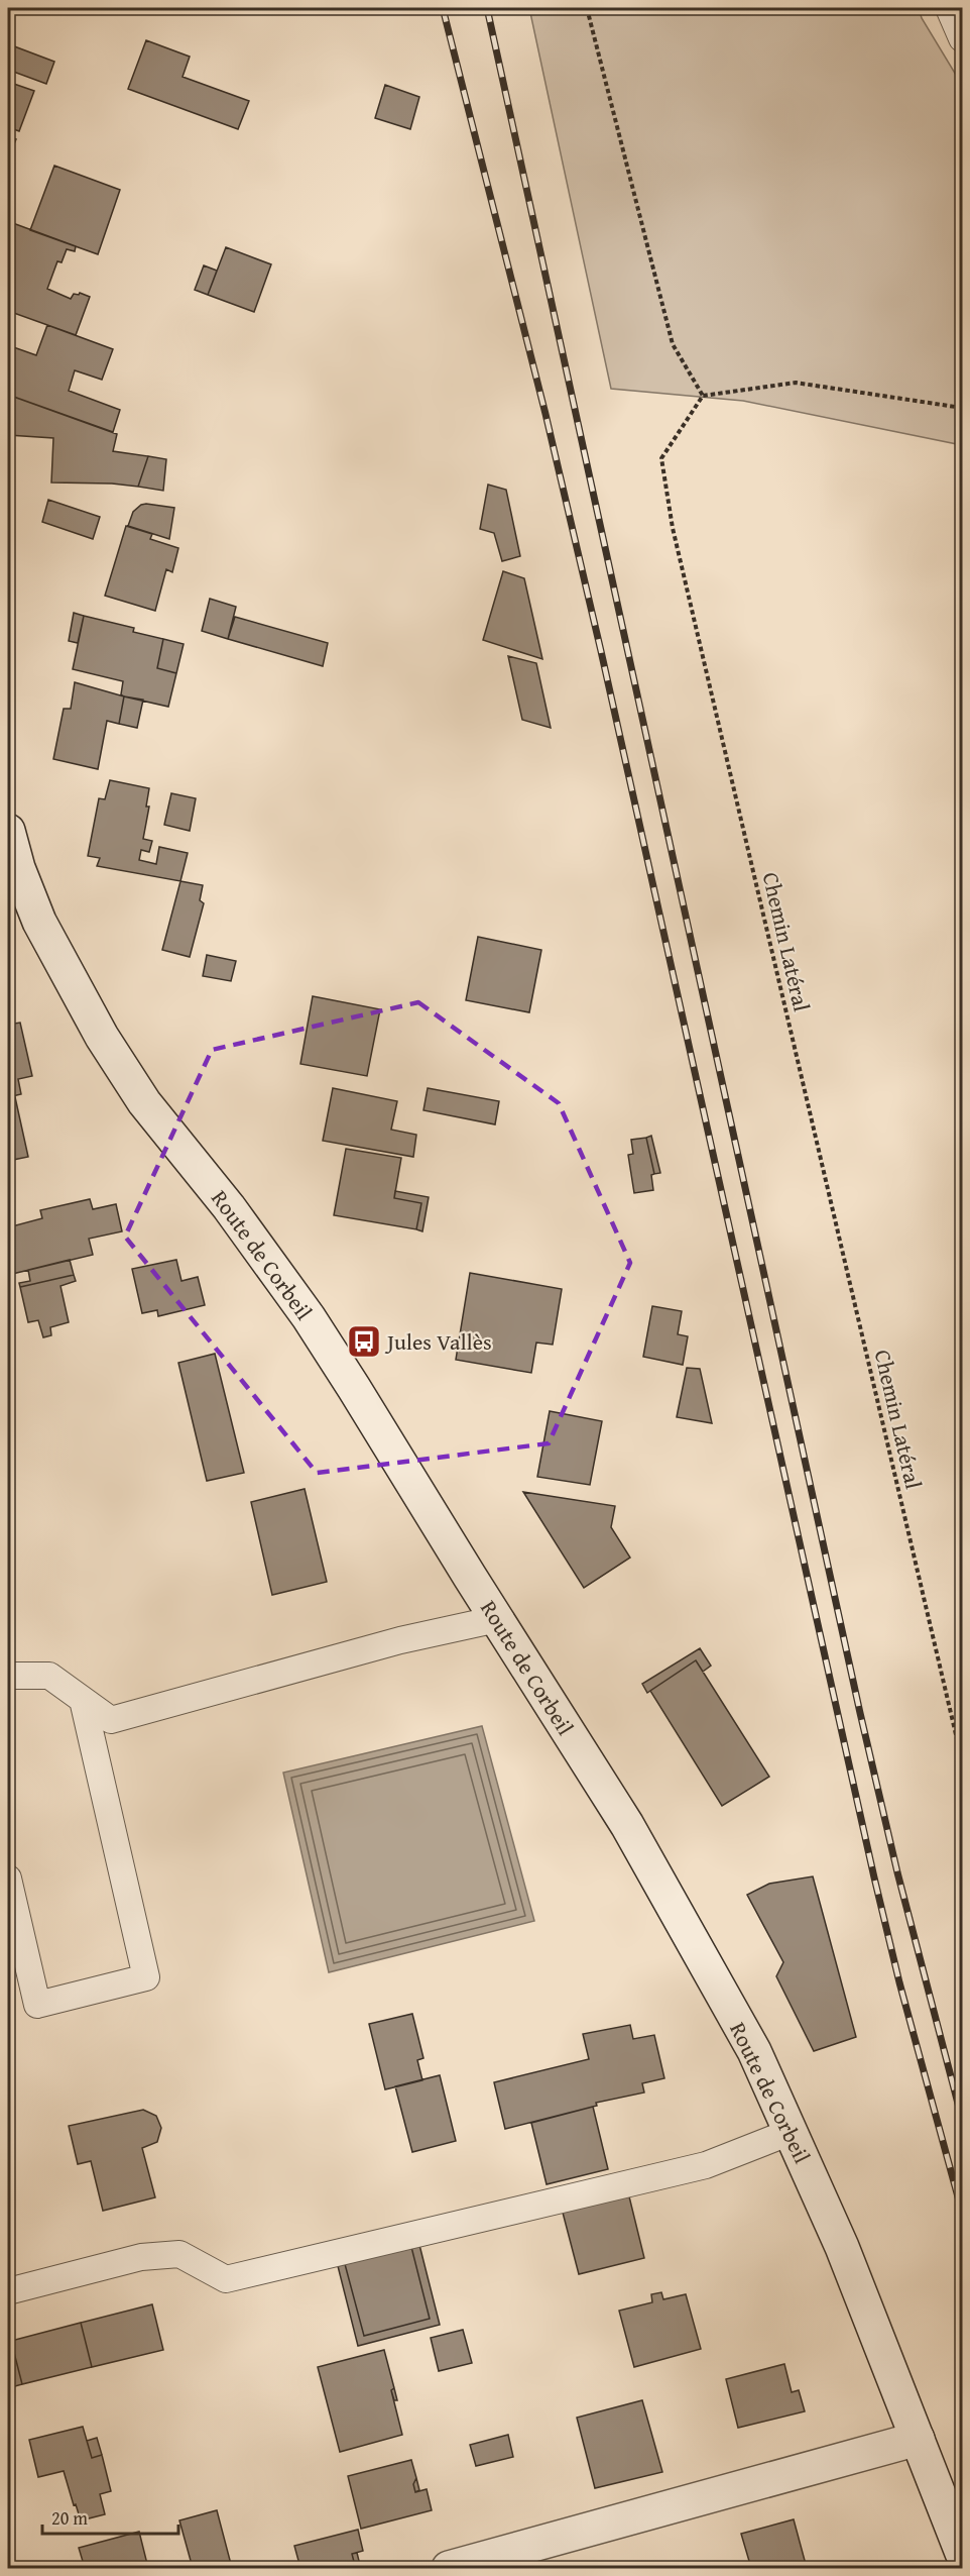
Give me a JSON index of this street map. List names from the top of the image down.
{
  "streets": {
    "main road": ["Route de Corbeil"],
    "path": ["Chemin Latéral"]
  },
  "places": {
    "bus stop": ["Jules Vallès"]
  },
  "scale_bar": "20 m"
}
